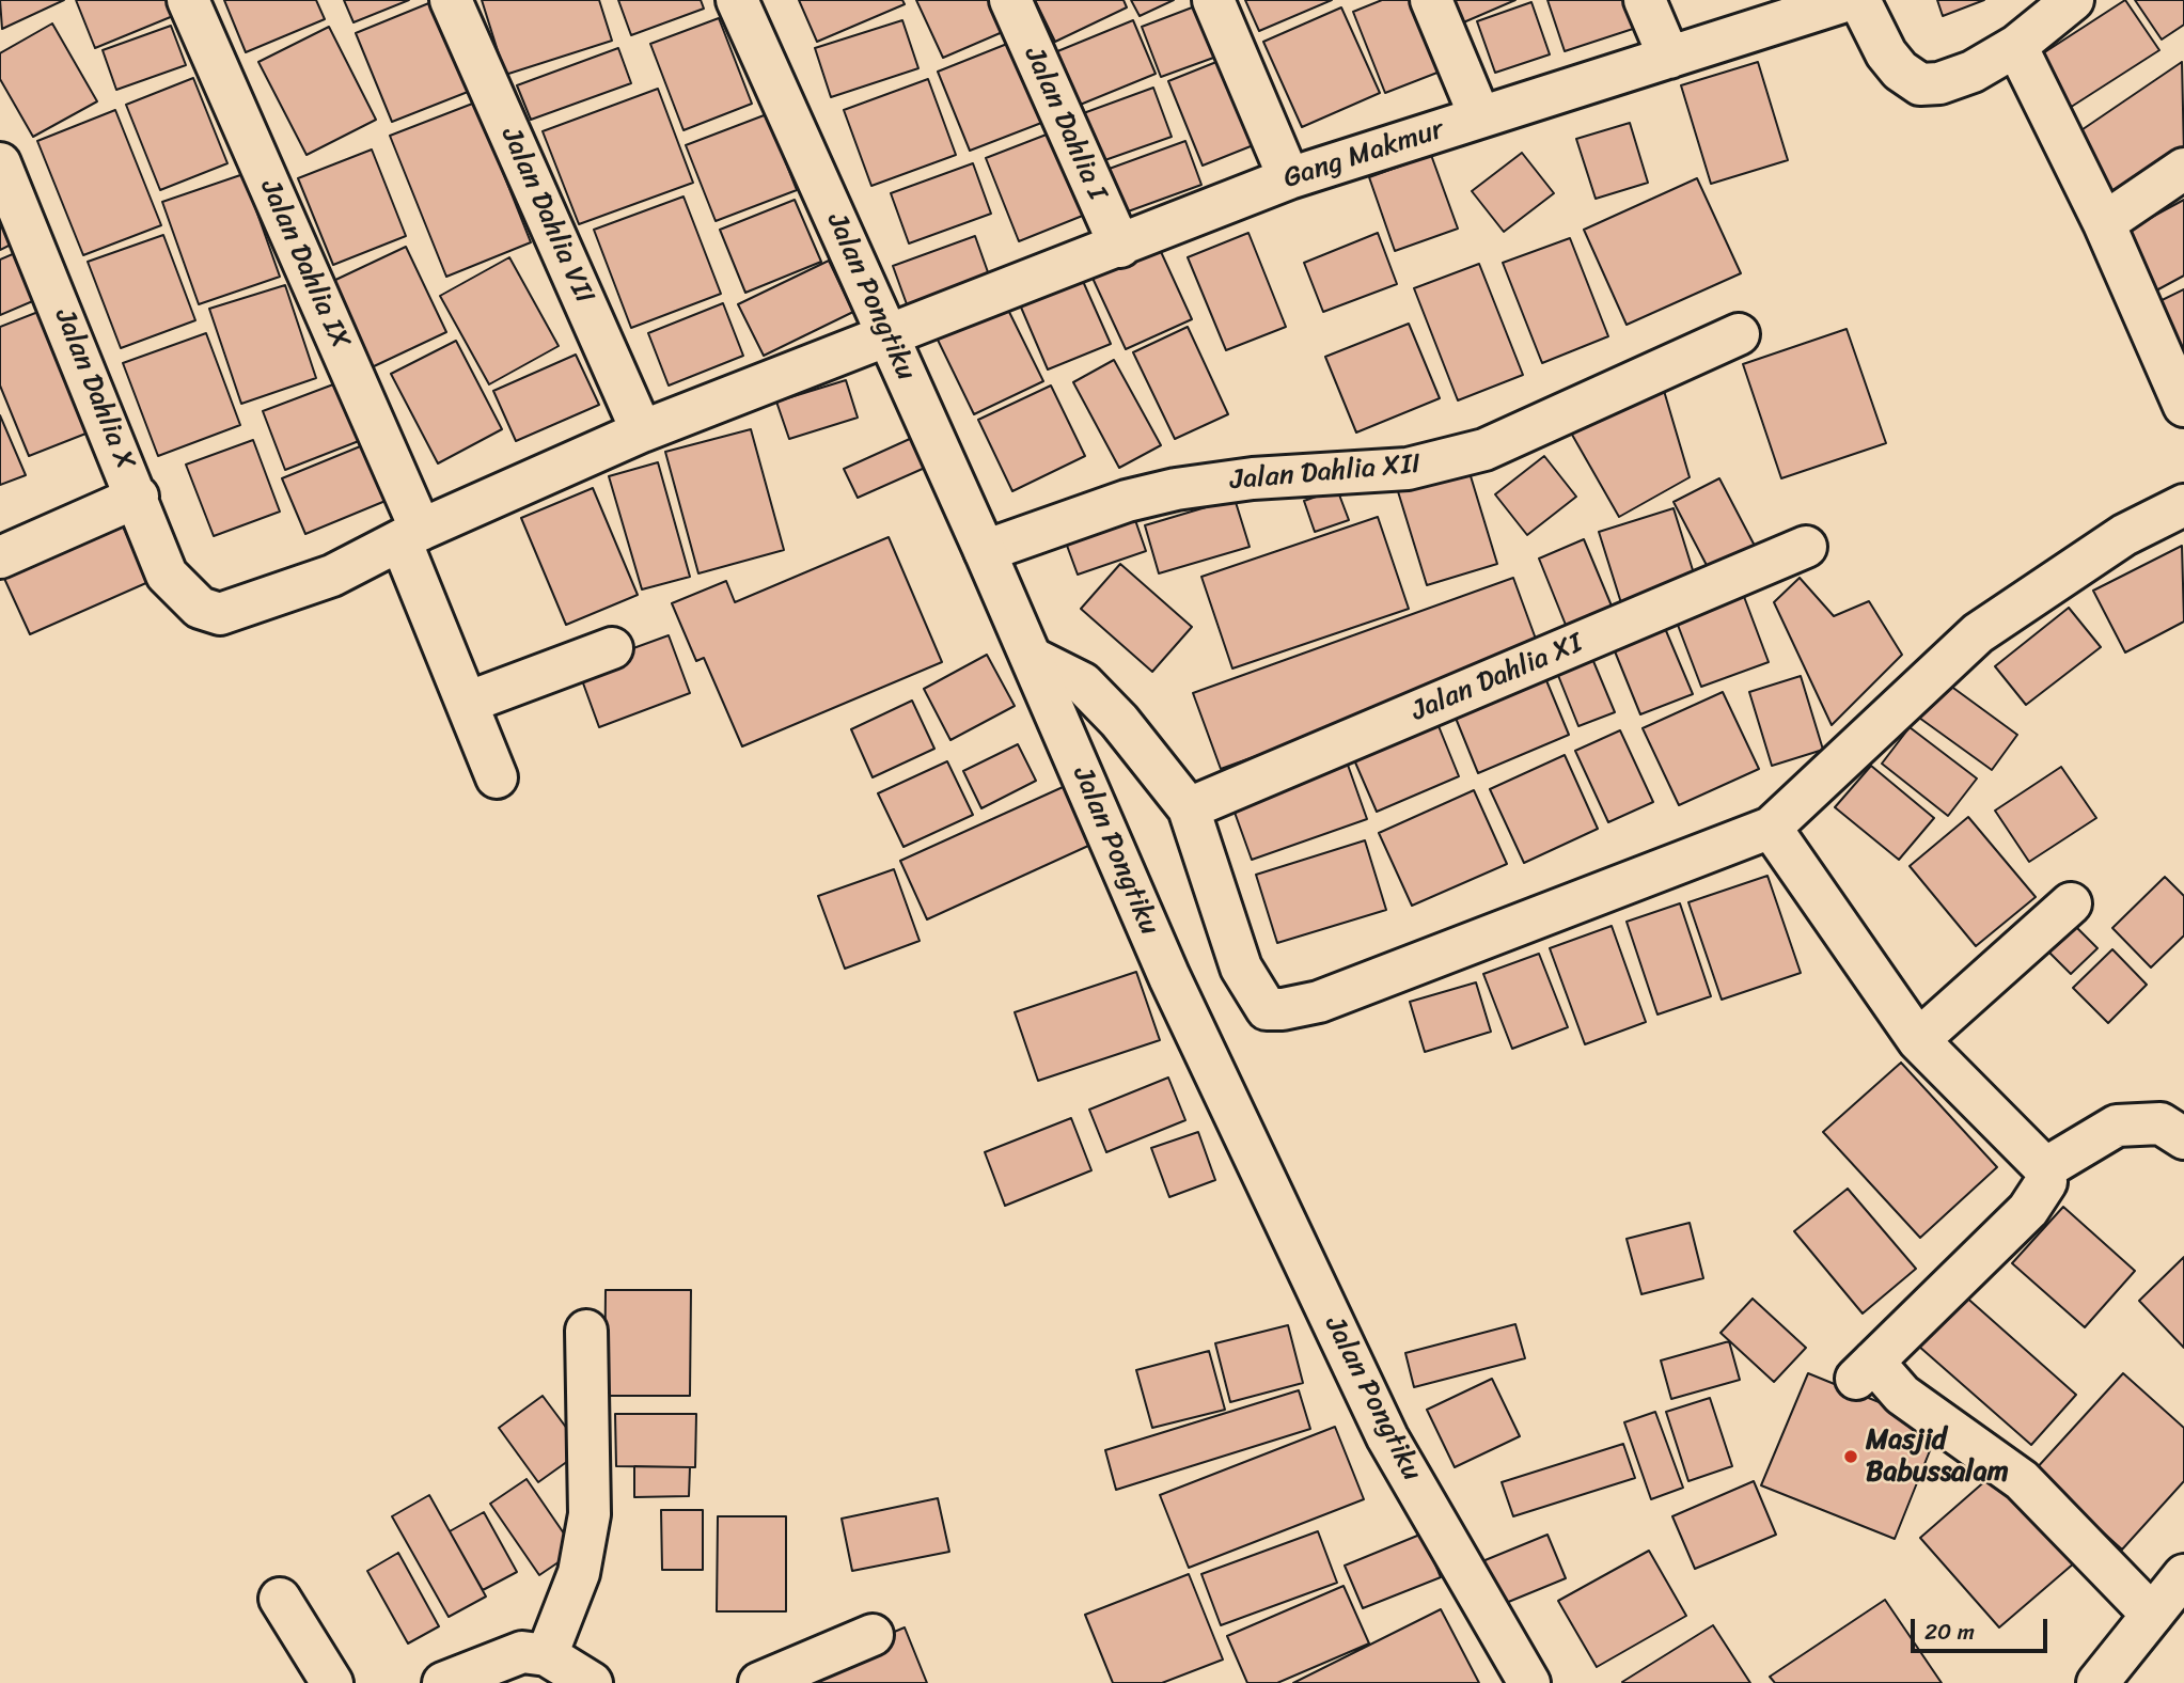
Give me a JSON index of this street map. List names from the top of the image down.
{
  "streets": {
    "street": [
      "Jalan Dahlia I",
      "Gang Makmur",
      "Jalan Dahlia VII",
      "Jalan Dahlia IX",
      "Jalan Pongtiku",
      "Jalan Dahlia X",
      "Jalan Dahlia XII",
      "Jalan Dahlia XI"
    ]
  },
  "crossings": [
    ["Jalan Dahlia I", "Gang Makmur"],
    ["Gang Makmur", "Jalan Dahlia VII"],
    ["Gang Makmur", "Jalan Dahlia IX"],
    ["Gang Makmur", "Jalan Pongtiku"],
    ["Gang Makmur", "Jalan Dahlia X"],
    ["Jalan Pongtiku", "Jalan Dahlia XII"]
  ],
  "places": ["Masjid Babussalam"],
  "scale_bar": "20 m"
}
